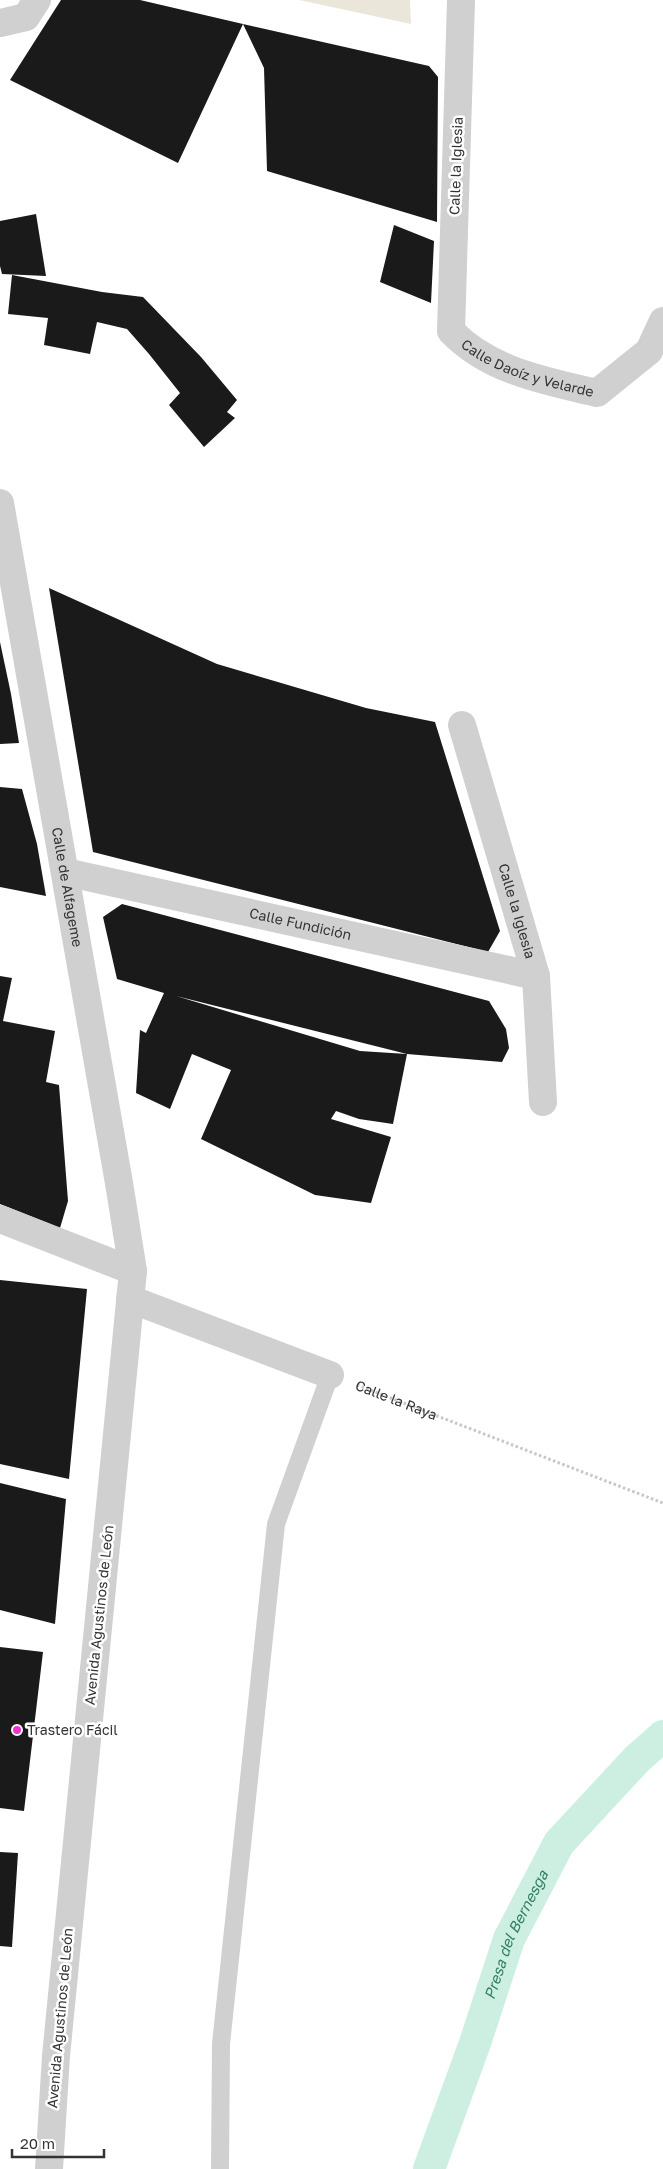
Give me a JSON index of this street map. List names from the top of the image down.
{
  "streets": {
    "street": [
      "Calle la Iglesia",
      "Calle Daoíz y Velarde",
      "Calle de Alfageme",
      "Calle Fundición",
      "Avenida Agustinos de León"
    ],
    "path": ["Calle la Raya"]
  },
  "crossings": [
    ["Calle la Iglesia", "Calle Daoíz y Velarde"],
    ["Calle la Iglesia", "Calle Fundición"],
    ["Calle de Alfageme", "Calle Fundición"],
    ["Calle de Alfageme", "Avenida Agustinos de León"]
  ],
  "water": ["Presa del Bernesga"],
  "places": ["Trastero Fácil"],
  "scale_bar": "20 m"
}
